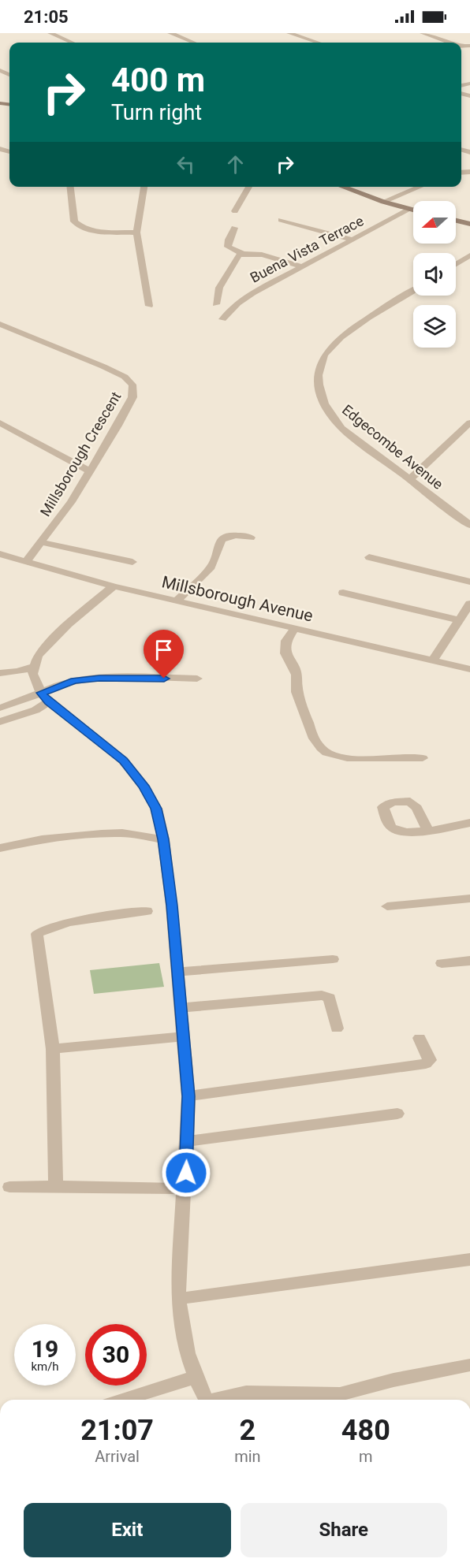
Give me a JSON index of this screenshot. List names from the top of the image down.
{
  "streets": {
    "street": [
      "Buena Vista Terrace",
      "Edgecombe Avenue",
      "Millsborough Crescent",
      "Millsborough Avenue"
    ]
  },
  "crossings": [
    ["Millsborough Crescent", "Millsborough Avenue"]
  ],
  "north": "left",
  "page": {
    "status": "21:05",
    "turn": ["400 m", "Turn right"],
    "speed": "19 km/h",
    "limit": "30",
    "eta": [
      "21:07",
      "Arrival",
      "2",
      "min",
      "480",
      "m"
    ],
    "buttons": ["Exit", "Share"]
  }
}
